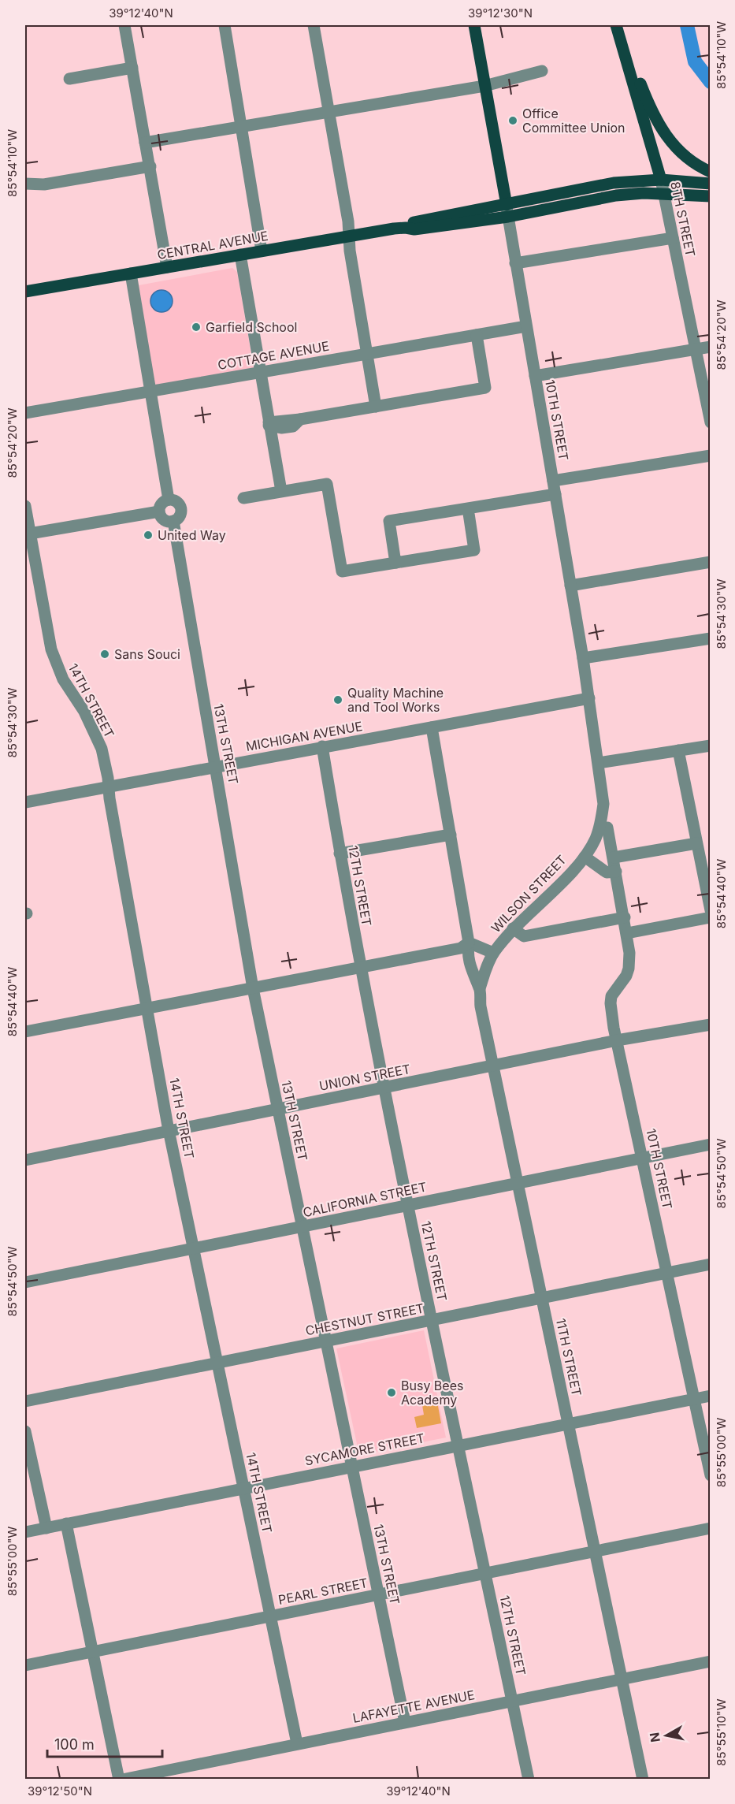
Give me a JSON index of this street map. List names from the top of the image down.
{
  "streets": {
    "main road": ["8TH STREET", "CENTRAL AVENUE", "10TH STREET"],
    "street": [
      "COTTAGE AVENUE",
      "14TH STREET",
      "MICHIGAN AVENUE",
      "13TH STREET",
      "12TH STREET",
      "WILSON STREET",
      "UNION STREET",
      "CALIFORNIA STREET",
      "CHESTNUT STREET",
      "11TH STREET",
      "SYCAMORE STREET",
      "PEARL STREET",
      "LAFAYETTE AVENUE"
    ]
  },
  "crossings": [
    ["8TH STREET", "CENTRAL AVENUE"],
    ["CENTRAL AVENUE", "10TH STREET"],
    ["COTTAGE AVENUE", "10TH STREET"],
    ["10TH STREET", "MICHIGAN AVENUE"],
    ["10TH STREET", "WILSON STREET"],
    ["10TH STREET", "UNION STREET"],
    ["10TH STREET", "CALIFORNIA STREET"],
    ["10TH STREET", "CHESTNUT STREET"],
    ["10TH STREET", "SYCAMORE STREET"],
    ["14TH STREET", "MICHIGAN AVENUE"],
    ["14TH STREET", "UNION STREET"],
    ["14TH STREET", "CALIFORNIA STREET"],
    ["14TH STREET", "CHESTNUT STREET"],
    ["14TH STREET", "SYCAMORE STREET"],
    ["14TH STREET", "PEARL STREET"],
    ["14TH STREET", "LAFAYETTE AVENUE"],
    ["MICHIGAN AVENUE", "13TH STREET"],
    ["MICHIGAN AVENUE", "12TH STREET"],
    ["MICHIGAN AVENUE", "11TH STREET"],
    ["13TH STREET", "UNION STREET"],
    ["13TH STREET", "CALIFORNIA STREET"],
    ["13TH STREET", "CHESTNUT STREET"],
    ["13TH STREET", "SYCAMORE STREET"],
    ["13TH STREET", "PEARL STREET"],
    ["13TH STREET", "LAFAYETTE AVENUE"],
    ["12TH STREET", "UNION STREET"],
    ["12TH STREET", "CALIFORNIA STREET"],
    ["12TH STREET", "CHESTNUT STREET"],
    ["12TH STREET", "SYCAMORE STREET"],
    ["12TH STREET", "PEARL STREET"],
    ["12TH STREET", "LAFAYETTE AVENUE"],
    ["WILSON STREET", "11TH STREET"],
    ["UNION STREET", "11TH STREET"],
    ["CALIFORNIA STREET", "11TH STREET"],
    ["CHESTNUT STREET", "11TH STREET"],
    ["11TH STREET", "SYCAMORE STREET"],
    ["11TH STREET", "PEARL STREET"],
    ["11TH STREET", "LAFAYETTE AVENUE"]
  ],
  "places": [
    "Office Committee Union",
    "Garfield School",
    "United Way",
    "Sans Souci",
    "Quality Machine and Tool Works",
    "Busy Bees Academy"
  ],
  "scale_bar": "100 m",
  "north": "left",
  "coordinates": [
    "39°12'40\"N",
    "39°12'30\"N",
    "85°54'10\"W",
    "85°54'20\"W",
    "85°54'30\"W",
    "85°54'40\"W",
    "85°54'50\"W",
    "85°55'00\"W",
    "85°55'10\"W",
    "39°12'50\"N"
  ]
}
